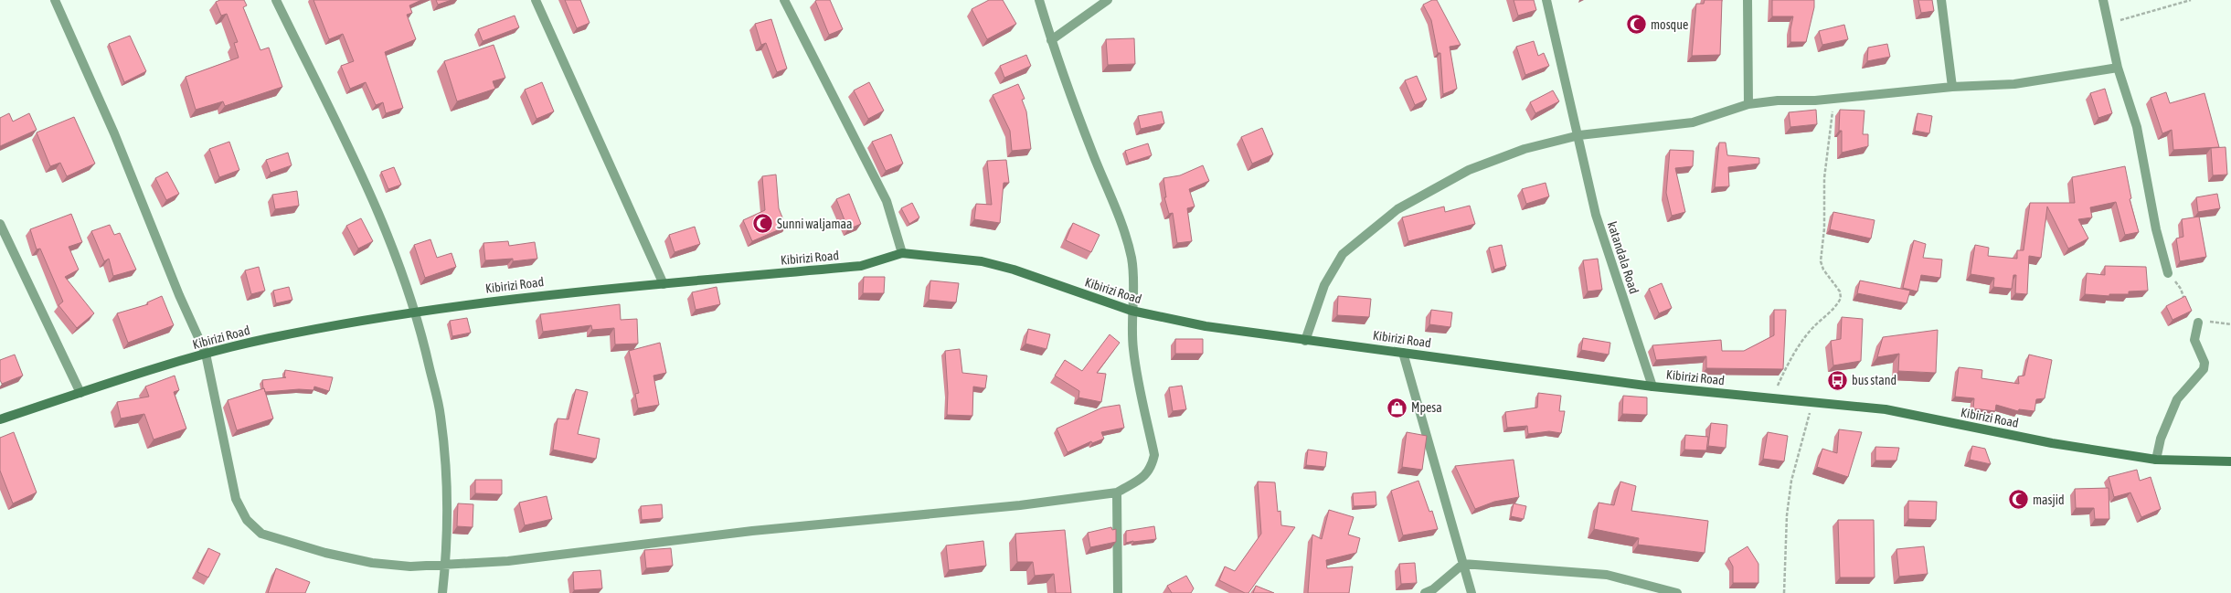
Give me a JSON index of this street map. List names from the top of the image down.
{
  "streets": {
    "street": ["Kibirizi Road", "katandala Road"]
  },
  "crossings": [
    ["Kibirizi Road", "katandala Road"]
  ],
  "places": {
    "mosque": ["mosque", "Sunni waljamaa", "masjid"],
    "bus stop": ["bus stand"],
    "shop": ["Mpesa"]
  }
}
